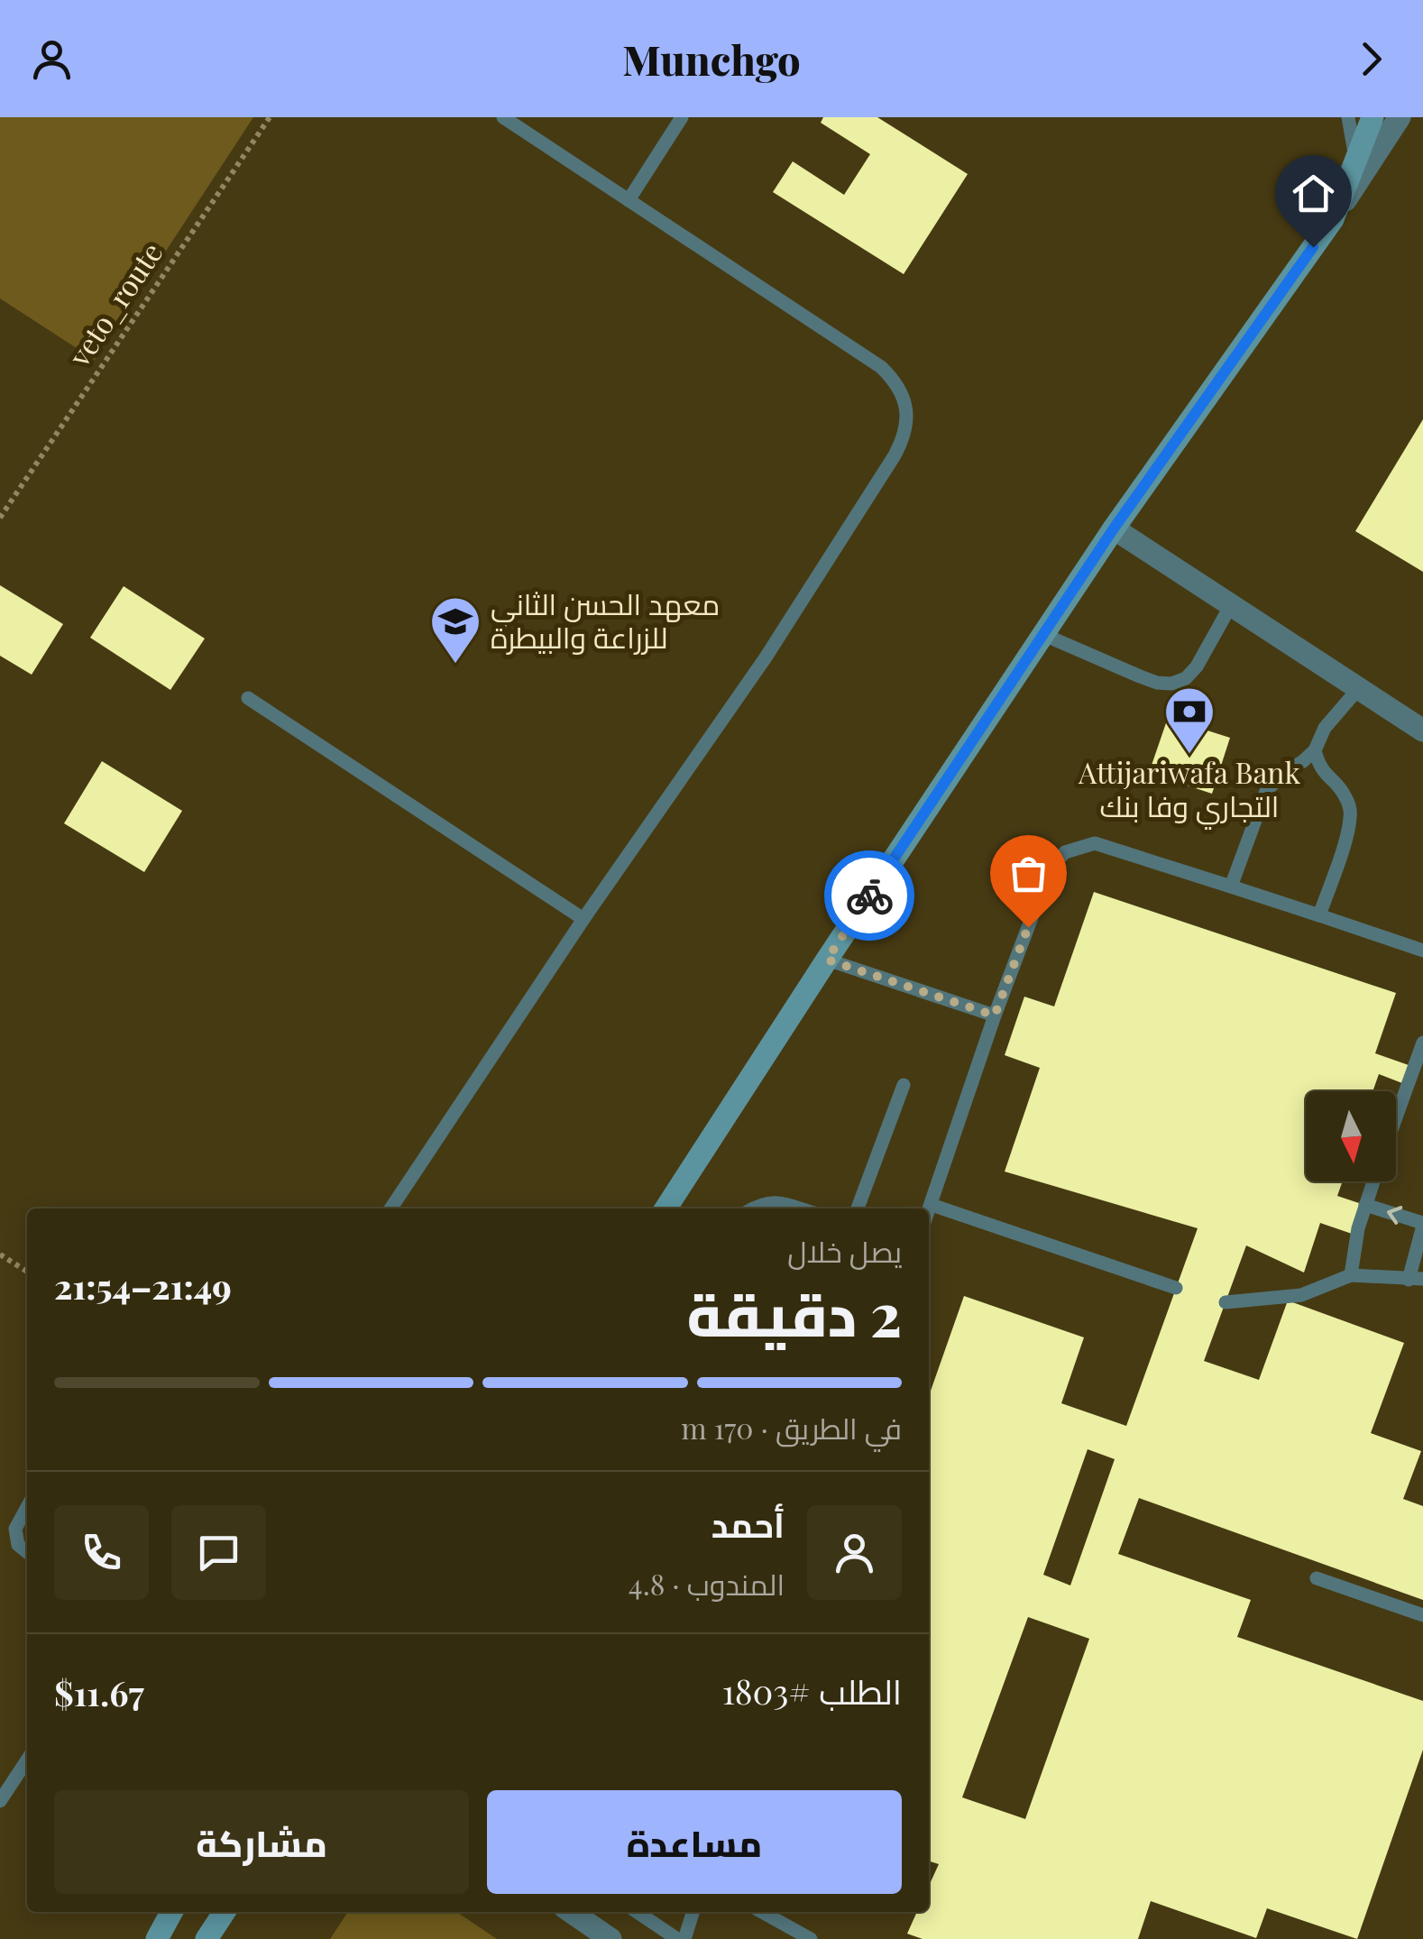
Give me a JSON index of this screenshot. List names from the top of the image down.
{
  "streets": {
    "path": ["veto_route"]
  },
  "places": {
    "school or university": ["معهد الحسن الثاني للزراعة والبيطرة"],
    "bank": ["Attijariwafa Bank التجاري وفا بنك"]
  },
  "north": "bottom",
  "page": {
    "header": "Munchgo",
    "heading": ["2 دقيقة", "يصل خلال", "21:49–21:54"],
    "panel": [
      "أحمد",
      "المندوب · 4.8",
      "الطلب #1803",
      "$11.67"
    ],
    "bar": "في الطريق · 170 m",
    "buttons": ["مساعدة", "مشاركة"]
  }
}
